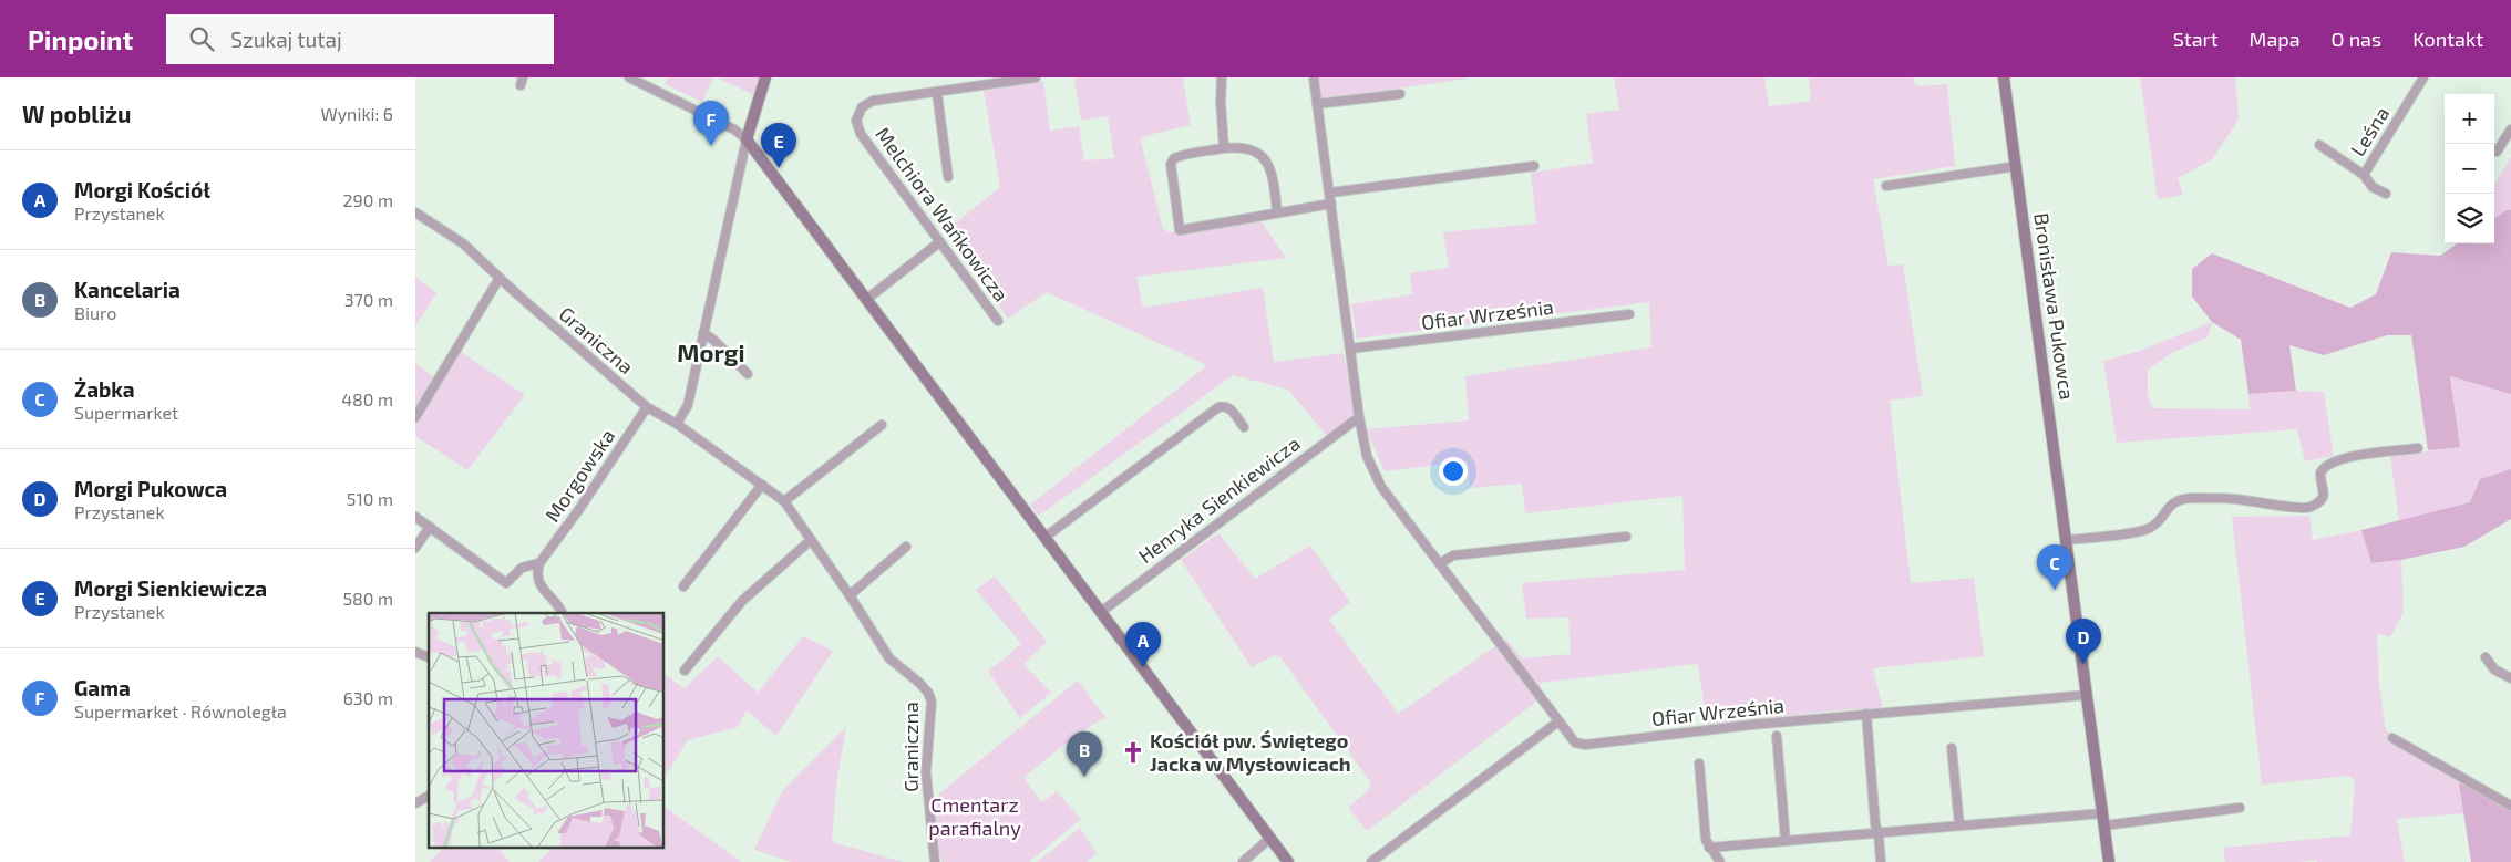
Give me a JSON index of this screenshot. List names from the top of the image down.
{
  "streets": {
    "street": [
      "Leśna",
      "Melchiora Wańkowicza",
      "Bronisława Pukowca",
      "Ofiar Września",
      "Graniczna",
      "Morgowska",
      "Henryka Sienkiewicza"
    ]
  },
  "crossings": [
    ["Bronisława Pukowca", "Ofiar Września"],
    ["Ofiar Września", "Henryka Sienkiewicza"],
    ["Graniczna", "Morgowska"]
  ],
  "districts": ["Morgi"],
  "parks": ["Cmentarz parafialny"],
  "places": {
    "church": ["Kościół pw. Świętego Jacka w Mysłowicach"]
  },
  "page": {
    "header": "Pinpoint",
    "search": "Szukaj tutaj",
    "nav": [
      "Start",
      "Mapa",
      "O nas",
      "Kontakt"
    ],
    "heading": ["W pobliżu", "Wyniki: 6"],
    "map_buttons": ["+", "−"],
    "pins": [
      "F",
      "E",
      "C",
      "D",
      "A",
      "B"
    ],
    "list": [
      {
        "mark": "A",
        "name": "Morgi Kościół",
        "note": "Przystanek",
        "value": "290 m"
      },
      {
        "mark": "B",
        "name": "Kancelaria",
        "note": "Biuro",
        "value": "370 m"
      },
      {
        "mark": "C",
        "name": "Żabka",
        "note": "Supermarket",
        "value": "480 m"
      },
      {
        "mark": "D",
        "name": "Morgi Pukowca",
        "note": "Przystanek",
        "value": "510 m"
      },
      {
        "mark": "E",
        "name": "Morgi Sienkiewicza",
        "note": "Przystanek",
        "value": "580 m"
      },
      {
        "mark": "F",
        "name": "Gama",
        "note": "Supermarket · Równoległa",
        "value": "630 m"
      }
    ]
  }
}
